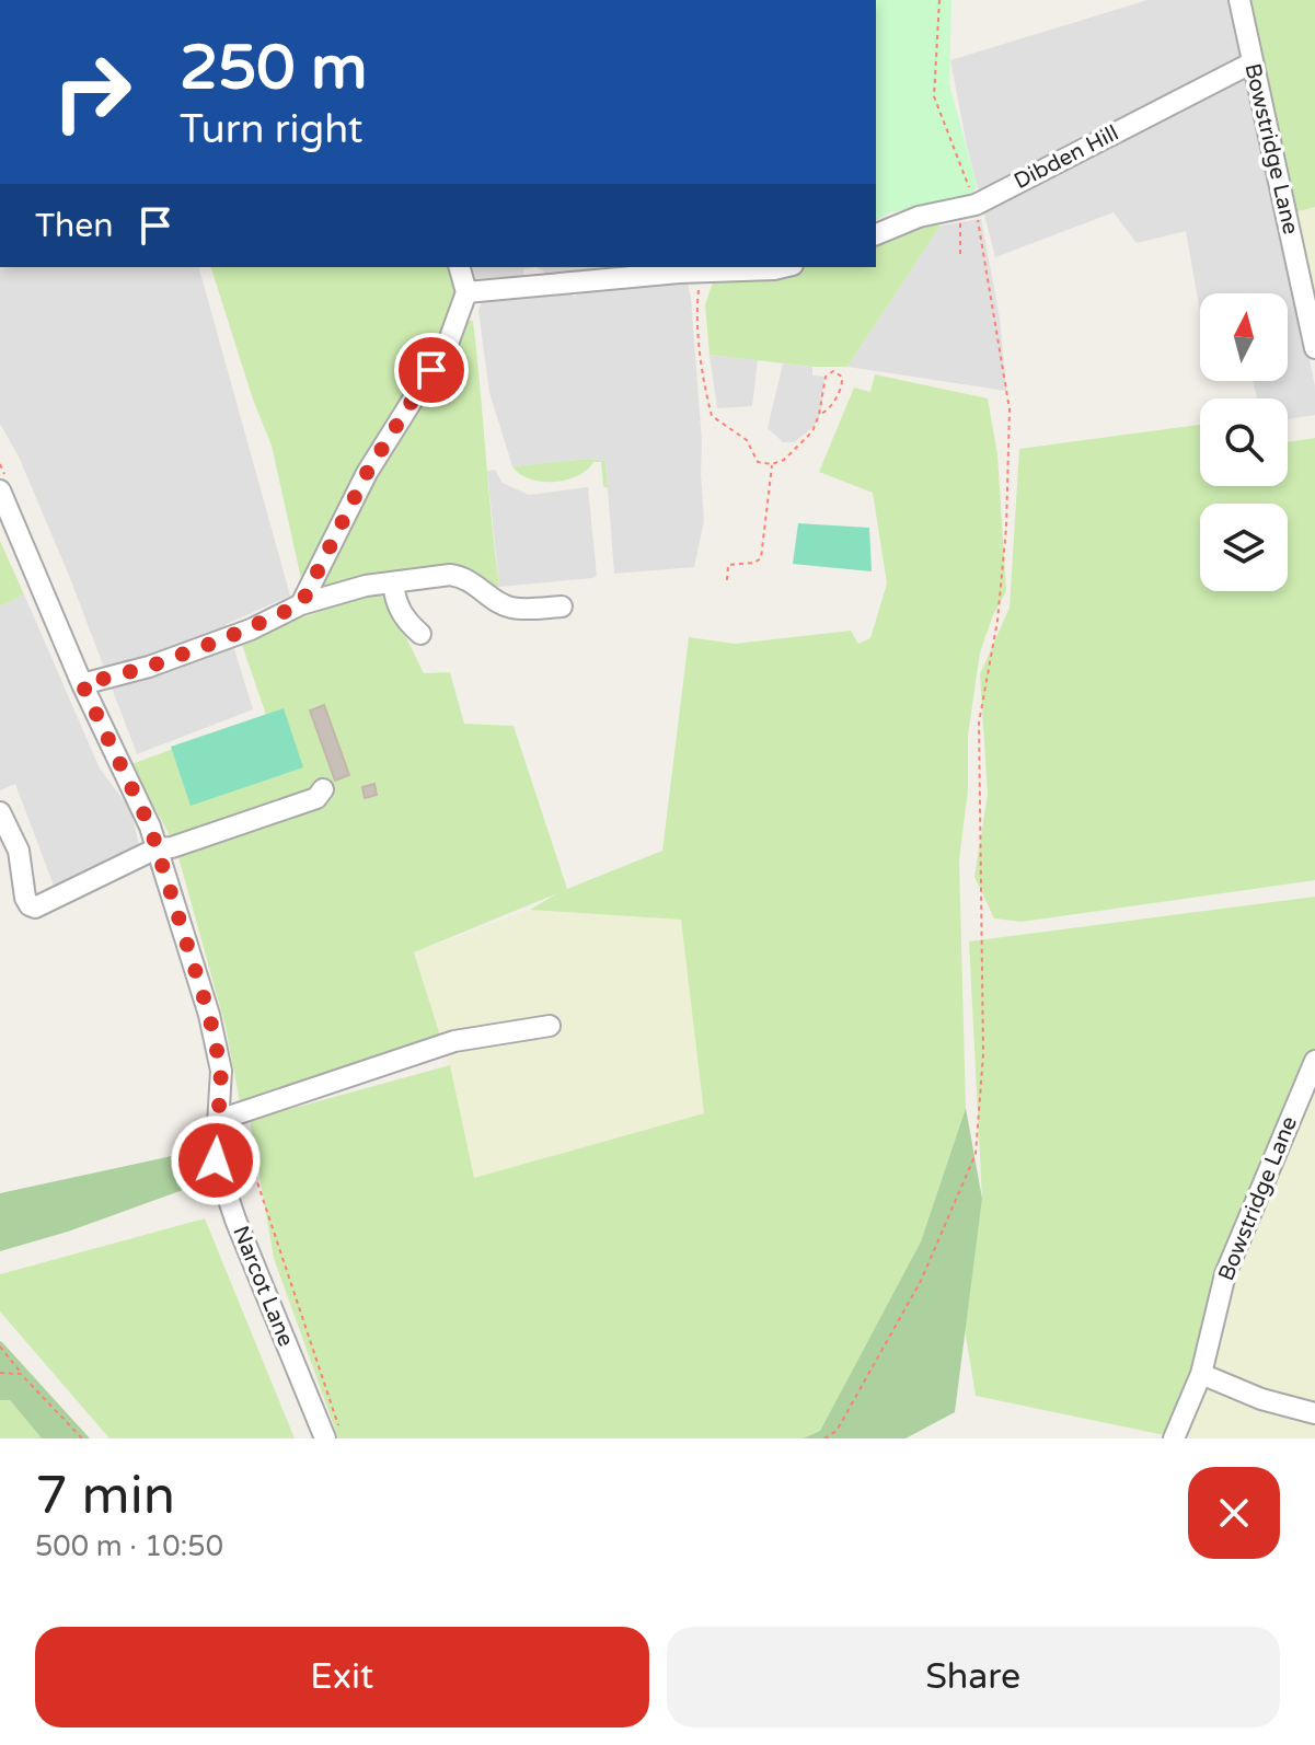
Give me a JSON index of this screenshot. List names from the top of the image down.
{
  "streets": {
    "street": ["Bowstridge Lane", "Dibden Hill", "Narcot Lane"]
  },
  "crossings": [
    ["Bowstridge Lane", "Dibden Hill"]
  ],
  "north": "top",
  "page": {
    "turn": ["250 m", "Turn right"],
    "then": "Then",
    "heading": ["7 min", "500 m · 10:50"],
    "buttons": ["Exit", "Share"]
  }
}
